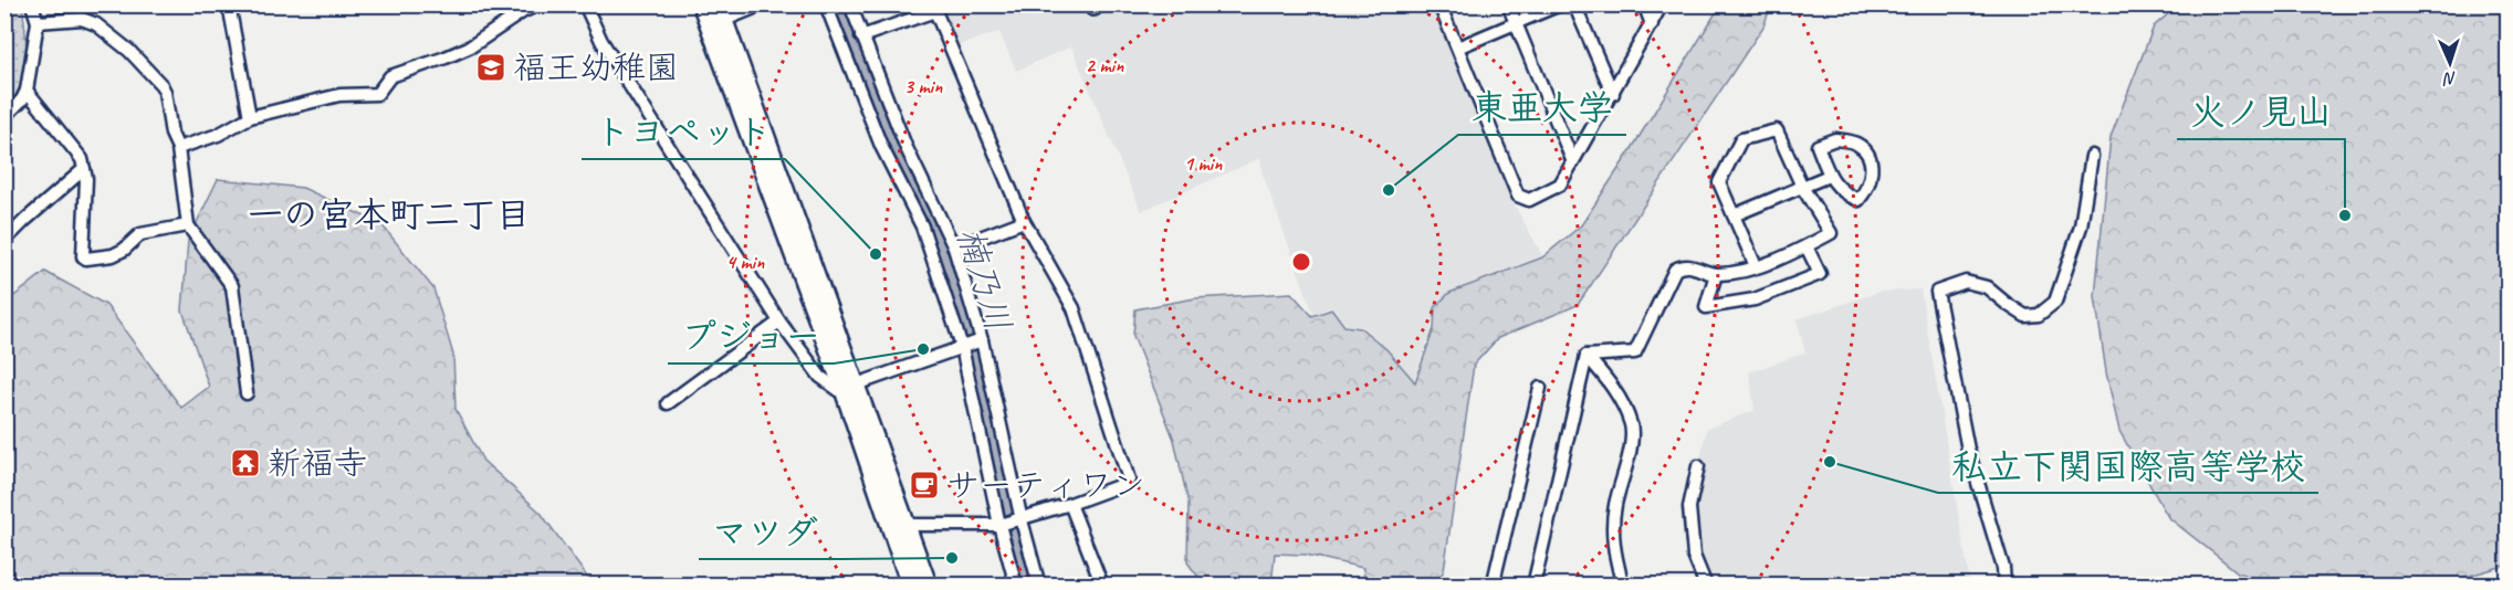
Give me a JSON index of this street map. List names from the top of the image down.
{
  "districts": ["一の宮本町二丁目"],
  "water": ["楠乃川"],
  "places": {
    "school or university": ["福王幼稚園"],
    "other": [
      "東亜大学",
      "火ノ見山",
      "トヨペット",
      "プジョー",
      "私立下関国際高等学校",
      "マツダ"
    ],
    "temple": ["新福寺"],
    "cafe": ["サーティワン"]
  },
  "north": "bottom",
  "rings": [
    "2 min",
    "3 min",
    "1 min",
    "4 min"
  ]
}
